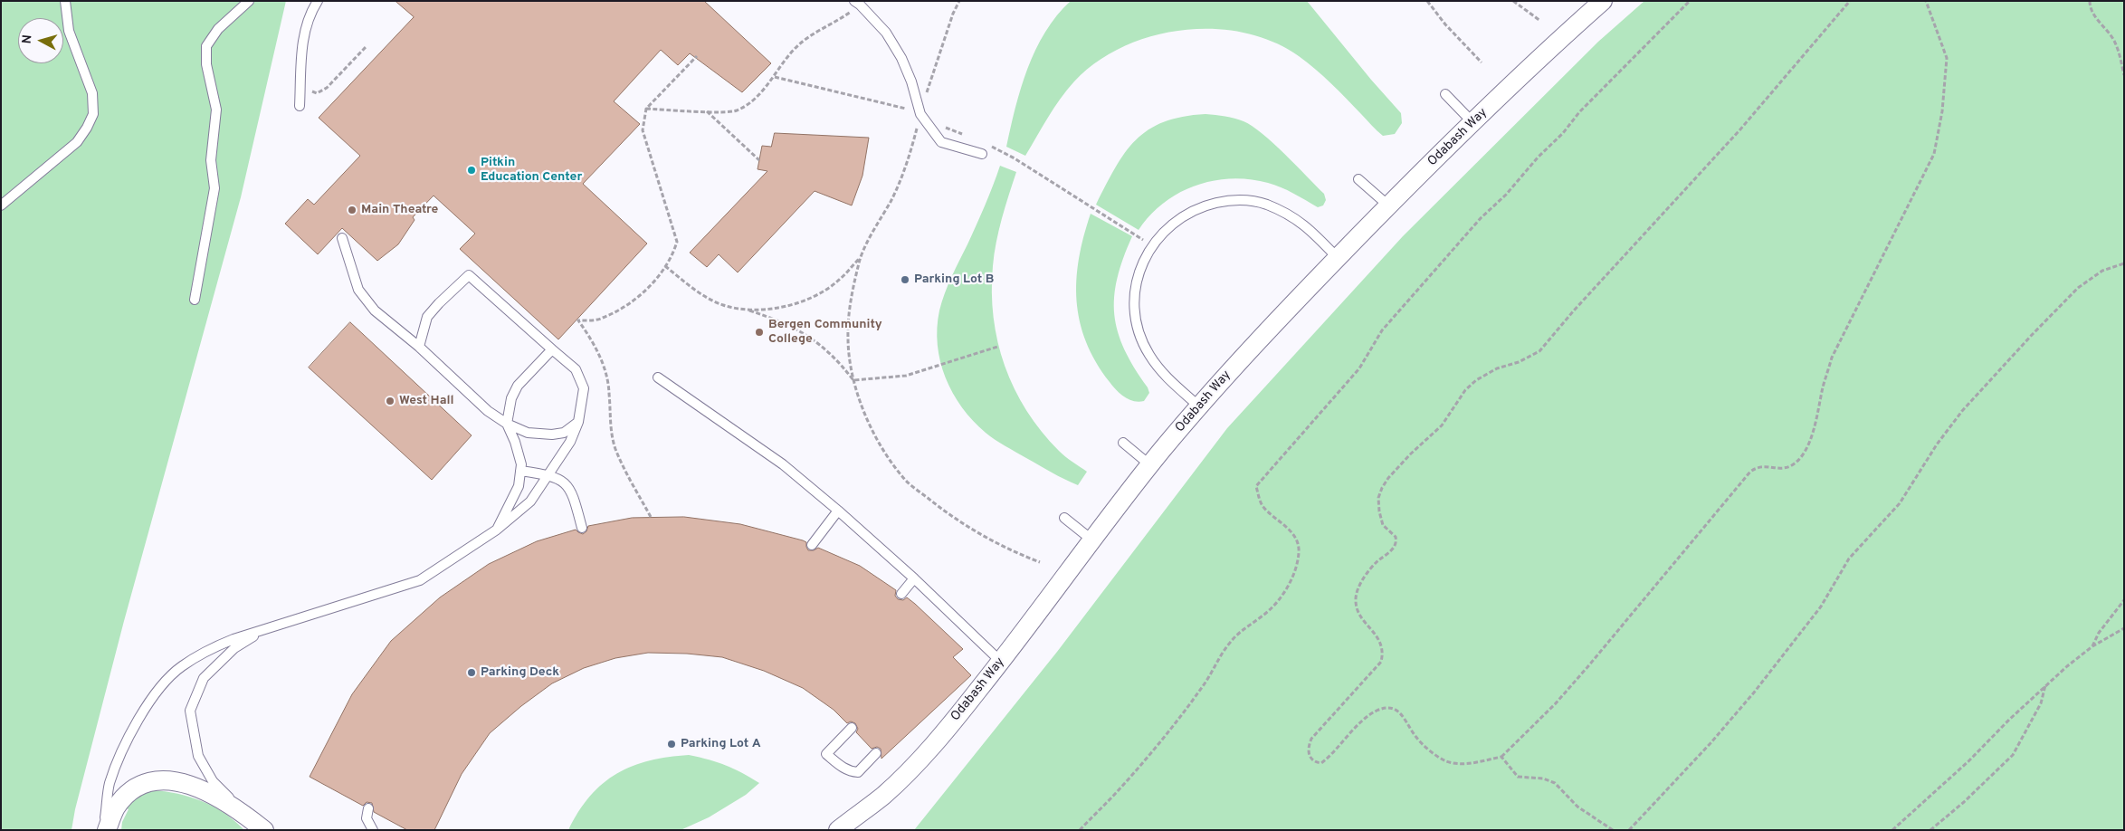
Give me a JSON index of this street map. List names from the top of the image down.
{
  "streets": {
    "street": ["Odabash Way"]
  },
  "places": [
    "Pitkin Education Center",
    "Main Theatre",
    "Parking Lot B",
    "Bergen Community College",
    "West Hall",
    "Parking Deck",
    "Parking Lot A"
  ],
  "north": "left"
}
